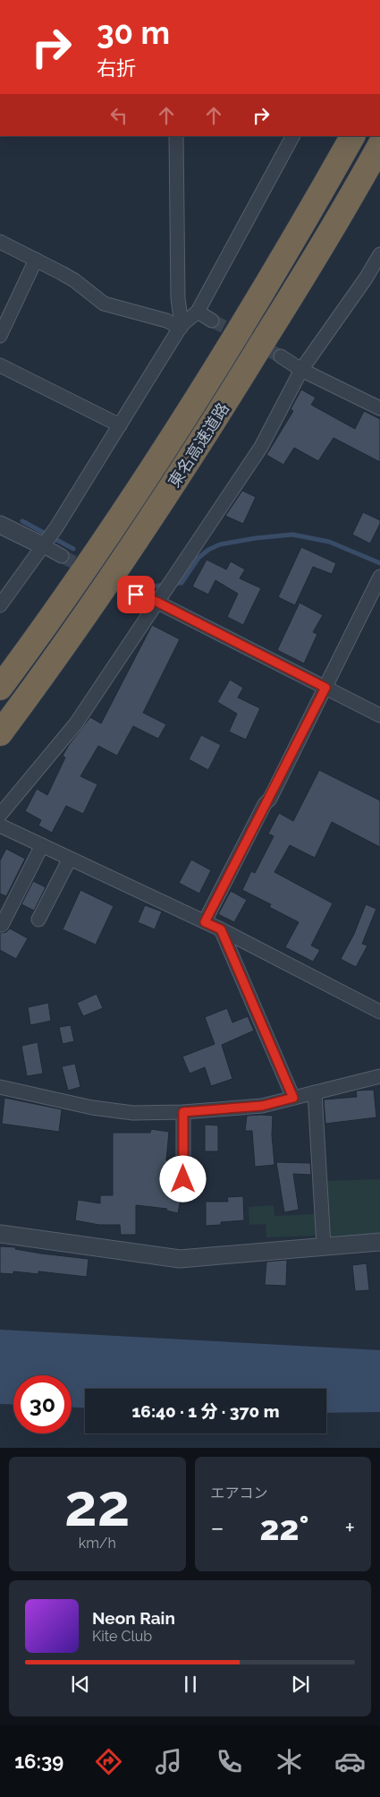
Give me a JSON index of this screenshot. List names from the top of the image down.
{
  "streets": {
    "highway": ["東名高速道路"]
  },
  "page": {
    "turn": ["30 m", "右折"],
    "limit": "30",
    "trip": "16:40 · 1 分 · 370 m",
    "tile": [
      ["22", "km/h"],
      "エアコン"
    ],
    "heat": ["−", "22°", "+"],
    "song": ["Neon Rain", "Kite Club"],
    "tabs": "16:39"
  }
}
